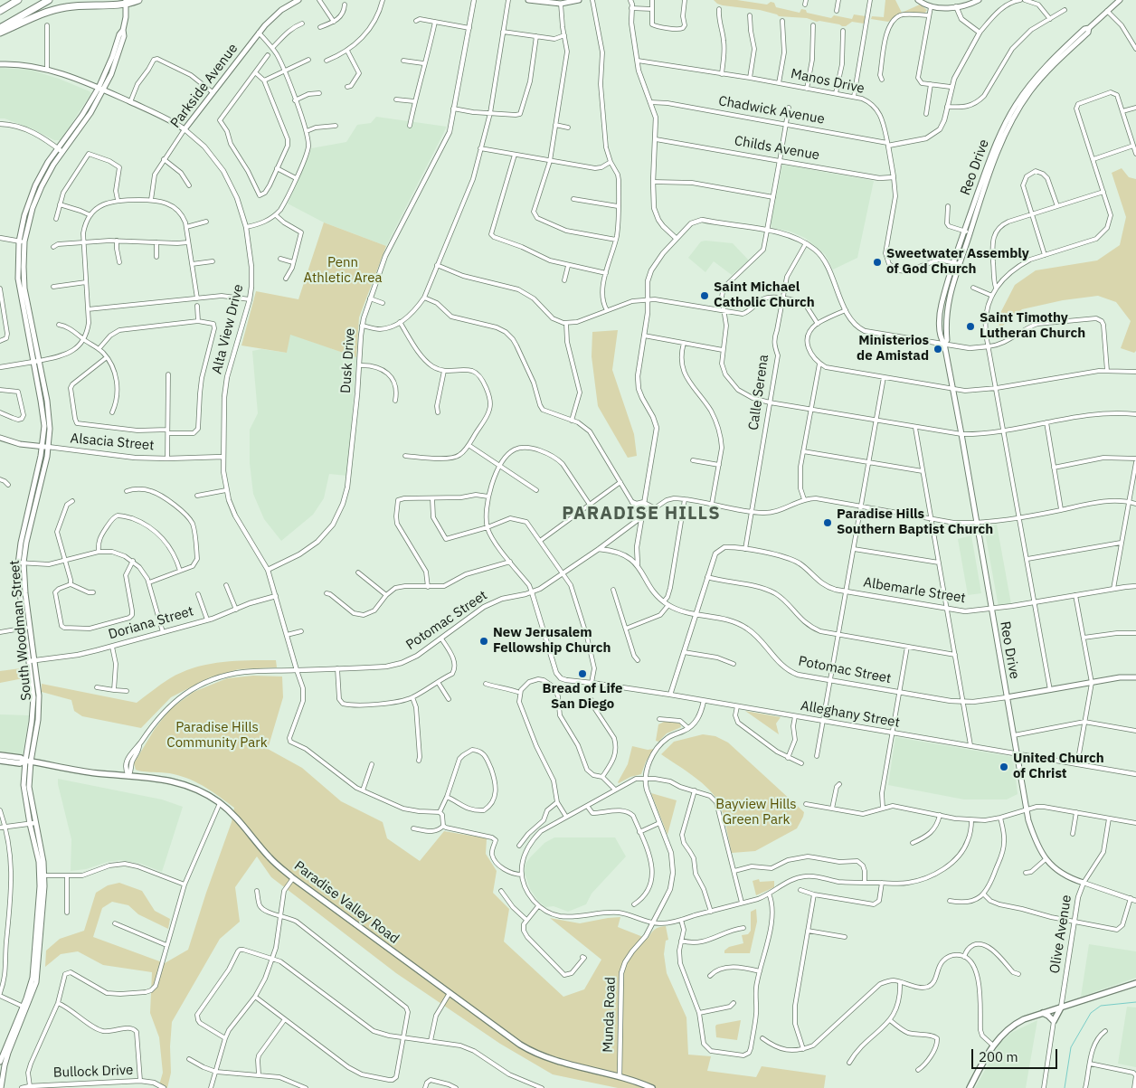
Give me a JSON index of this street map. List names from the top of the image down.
{
  "streets": {
    "main road": [
      "Parkside Avenue",
      "Reo Drive",
      "Alta View Drive",
      "Alsacia Street",
      "Potomac Street",
      "South Woodman Street",
      "Paradise Valley Road"
    ],
    "street": [
      "Manos Drive",
      "Chadwick Avenue",
      "Childs Avenue",
      "Dusk Drive",
      "Calle Serena",
      "Albemarle Street",
      "Doriana Street",
      "Alleghany Street",
      "Olive Avenue",
      "Munda Road",
      "Bullock Drive"
    ]
  },
  "crossings": [
    ["Manos Drive", "Chadwick Avenue"],
    ["Manos Drive", "Childs Avenue"],
    ["Manos Drive", "Reo Drive"],
    ["Parkside Avenue", "Alta View Drive"],
    ["Reo Drive", "Albemarle Street"],
    ["Reo Drive", "Potomac Street"],
    ["Reo Drive", "Alleghany Street"],
    ["Reo Drive", "Olive Avenue"],
    ["Alta View Drive", "Dusk Drive"],
    ["Alta View Drive", "Alsacia Street"],
    ["Alta View Drive", "Potomac Street"],
    ["Alta View Drive", "Doriana Street"],
    ["Alta View Drive", "South Woodman Street"],
    ["Calle Serena", "Albemarle Street"],
    ["Alsacia Street", "South Woodman Street"],
    ["Potomac Street", "Alleghany Street"],
    ["Potomac Street", "Paradise Valley Road"],
    ["Doriana Street", "South Woodman Street"],
    ["South Woodman Street", "Paradise Valley Road"],
    ["Paradise Valley Road", "Munda Road"]
  ],
  "districts": ["PARADISE HILLS"],
  "parks": ["Penn Athletic Area", "Paradise Hills Community Park", "Bayview Hills Green Park"],
  "places": [
    "Sweetwater Assembly of God Church",
    "Saint Michael Catholic Church",
    "Saint Timothy Lutheran Church",
    "Ministerios de Amistad",
    "Paradise Hills Southern Baptist Church",
    "New Jerusalem Fellowship Church",
    "Bread of Life San Diego",
    "United Church of Christ"
  ],
  "scale_bar": "200 m"
}
